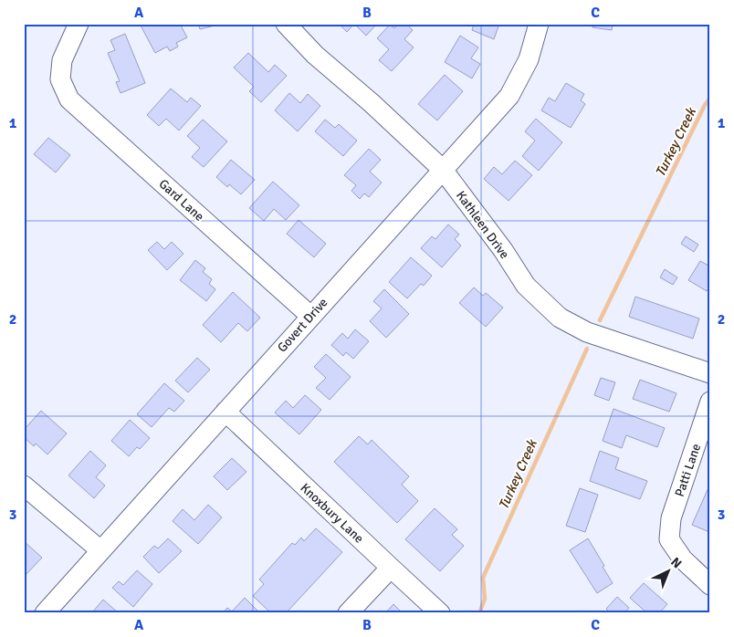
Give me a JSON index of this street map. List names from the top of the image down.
{
  "streets": {
    "street": [
      "Gard Lane",
      "Kathleen Drive",
      "Govert Drive",
      "Patti Lane",
      "Knoxbury Lane"
    ]
  },
  "crossings": [
    ["Gard Lane", "Govert Drive"],
    ["Kathleen Drive", "Govert Drive"],
    ["Govert Drive", "Knoxbury Lane"]
  ],
  "water": ["Turkey Creek"],
  "north": "top right",
  "grid": {
    "columns": ["A", "B", "C"],
    "rows": ["1", "2", "3"]
  }
}
